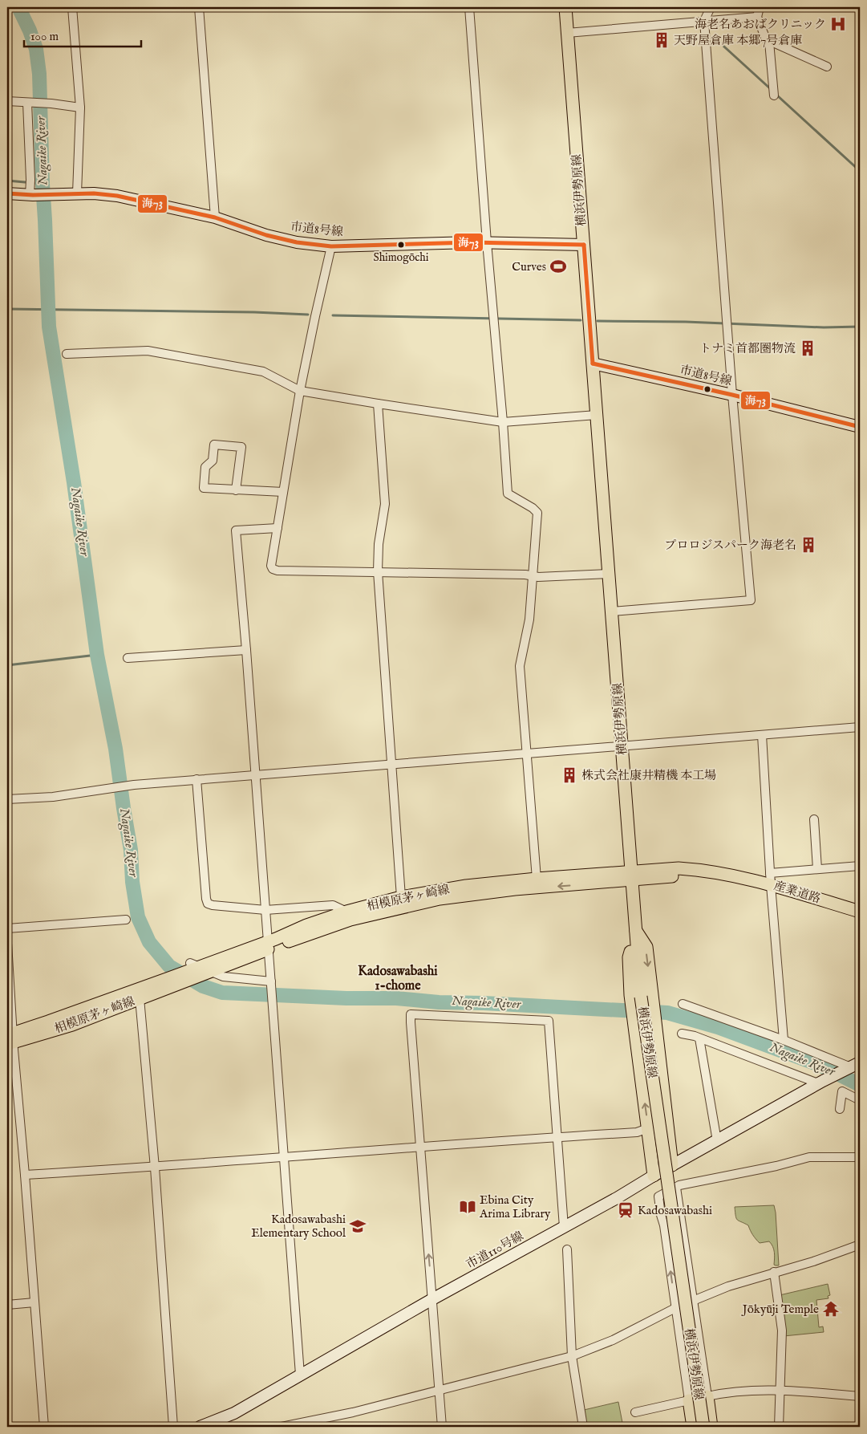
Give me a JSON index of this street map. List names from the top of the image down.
{
  "streets": {
    "main road": ["横浜伊勢原線", "産業道路", "相模原茅ヶ崎線"],
    "street": ["市道8号線", "市道110号線"]
  },
  "crossings": [
    ["横浜伊勢原線", "市道8号線"],
    ["横浜伊勢原線", "産業道路"],
    ["横浜伊勢原線", "相模原茅ヶ崎線"],
    ["産業道路", "相模原茅ヶ崎線"]
  ],
  "districts": ["Kadosawabashi 1-chome"],
  "water": ["Nagaike River"],
  "places": {
    "hospital": ["海老名あおばクリニック"],
    "building": [
      "天野屋倉庫 本郷7号倉庫",
      "トナミ首都圏物流",
      "プロロジスパーク海老名",
      "株式会社康井精機 本工場"
    ],
    "other": ["Shimogōchi"],
    "sports": ["Curves"],
    "library": ["Ebina City Arima Library"],
    "station": ["Kadosawabashi"],
    "school or university": ["Kadosawabashi Elementary School"],
    "temple": ["Jōkyūji Temple"]
  },
  "lines": ["transit line 海73"],
  "scale_bar": "100 m"
}
